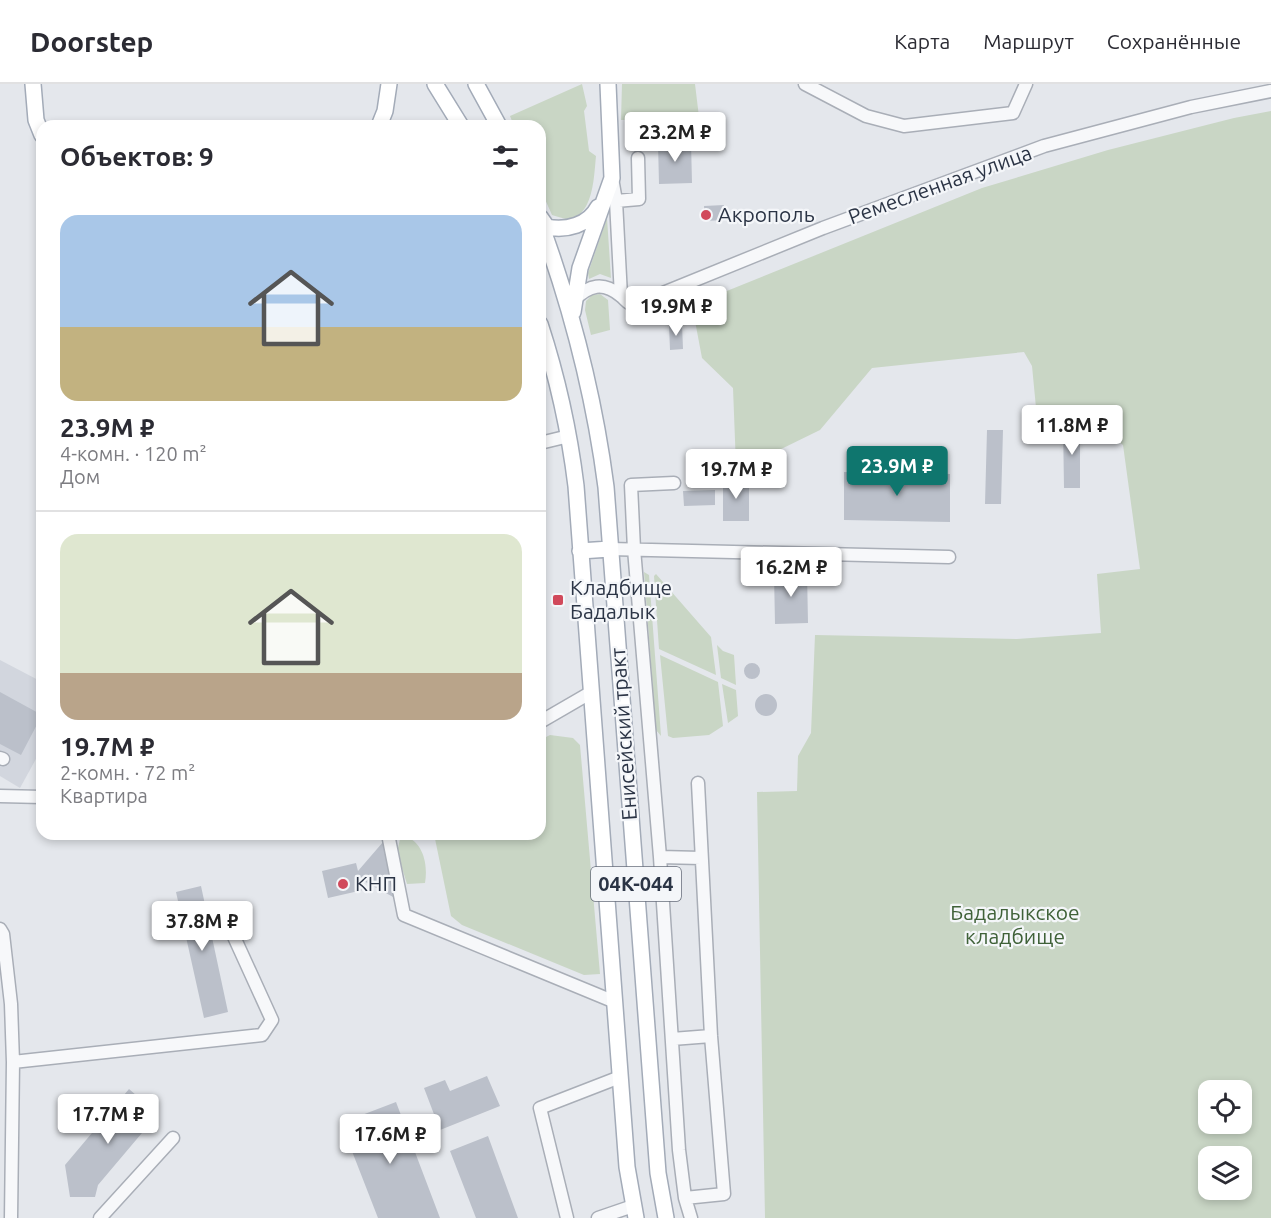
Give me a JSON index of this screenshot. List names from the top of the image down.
{
  "streets": {
    "main road": ["Енисейский тракт", "04К-044"],
    "street": ["Ремесленная улица"]
  },
  "parks": ["Бадалыкское кладбище"],
  "places": {
    "other": ["Акрополь", "КНП"],
    "transit": ["Кладбище Бадалык"]
  },
  "page": {
    "header": "Doorstep",
    "nav": ["Карта", "Маршрут", "Сохранённые"],
    "price": [
      "23.2M ₽",
      "19.9M ₽",
      "11.8M ₽",
      "23.9M ₽",
      "19.7M ₽",
      "16.2M ₽",
      "37.8M ₽",
      "17.7M ₽",
      "17.6M ₽"
    ],
    "heading": "Объектов: 9",
    "list": [
      {
        "name": "23.9M ₽",
        "note": "4-комн. · 120 m² · Дом"
      },
      {
        "name": "19.7M ₽",
        "note": "2-комн. · 72 m² · Квартира"
      }
    ]
  }
}
